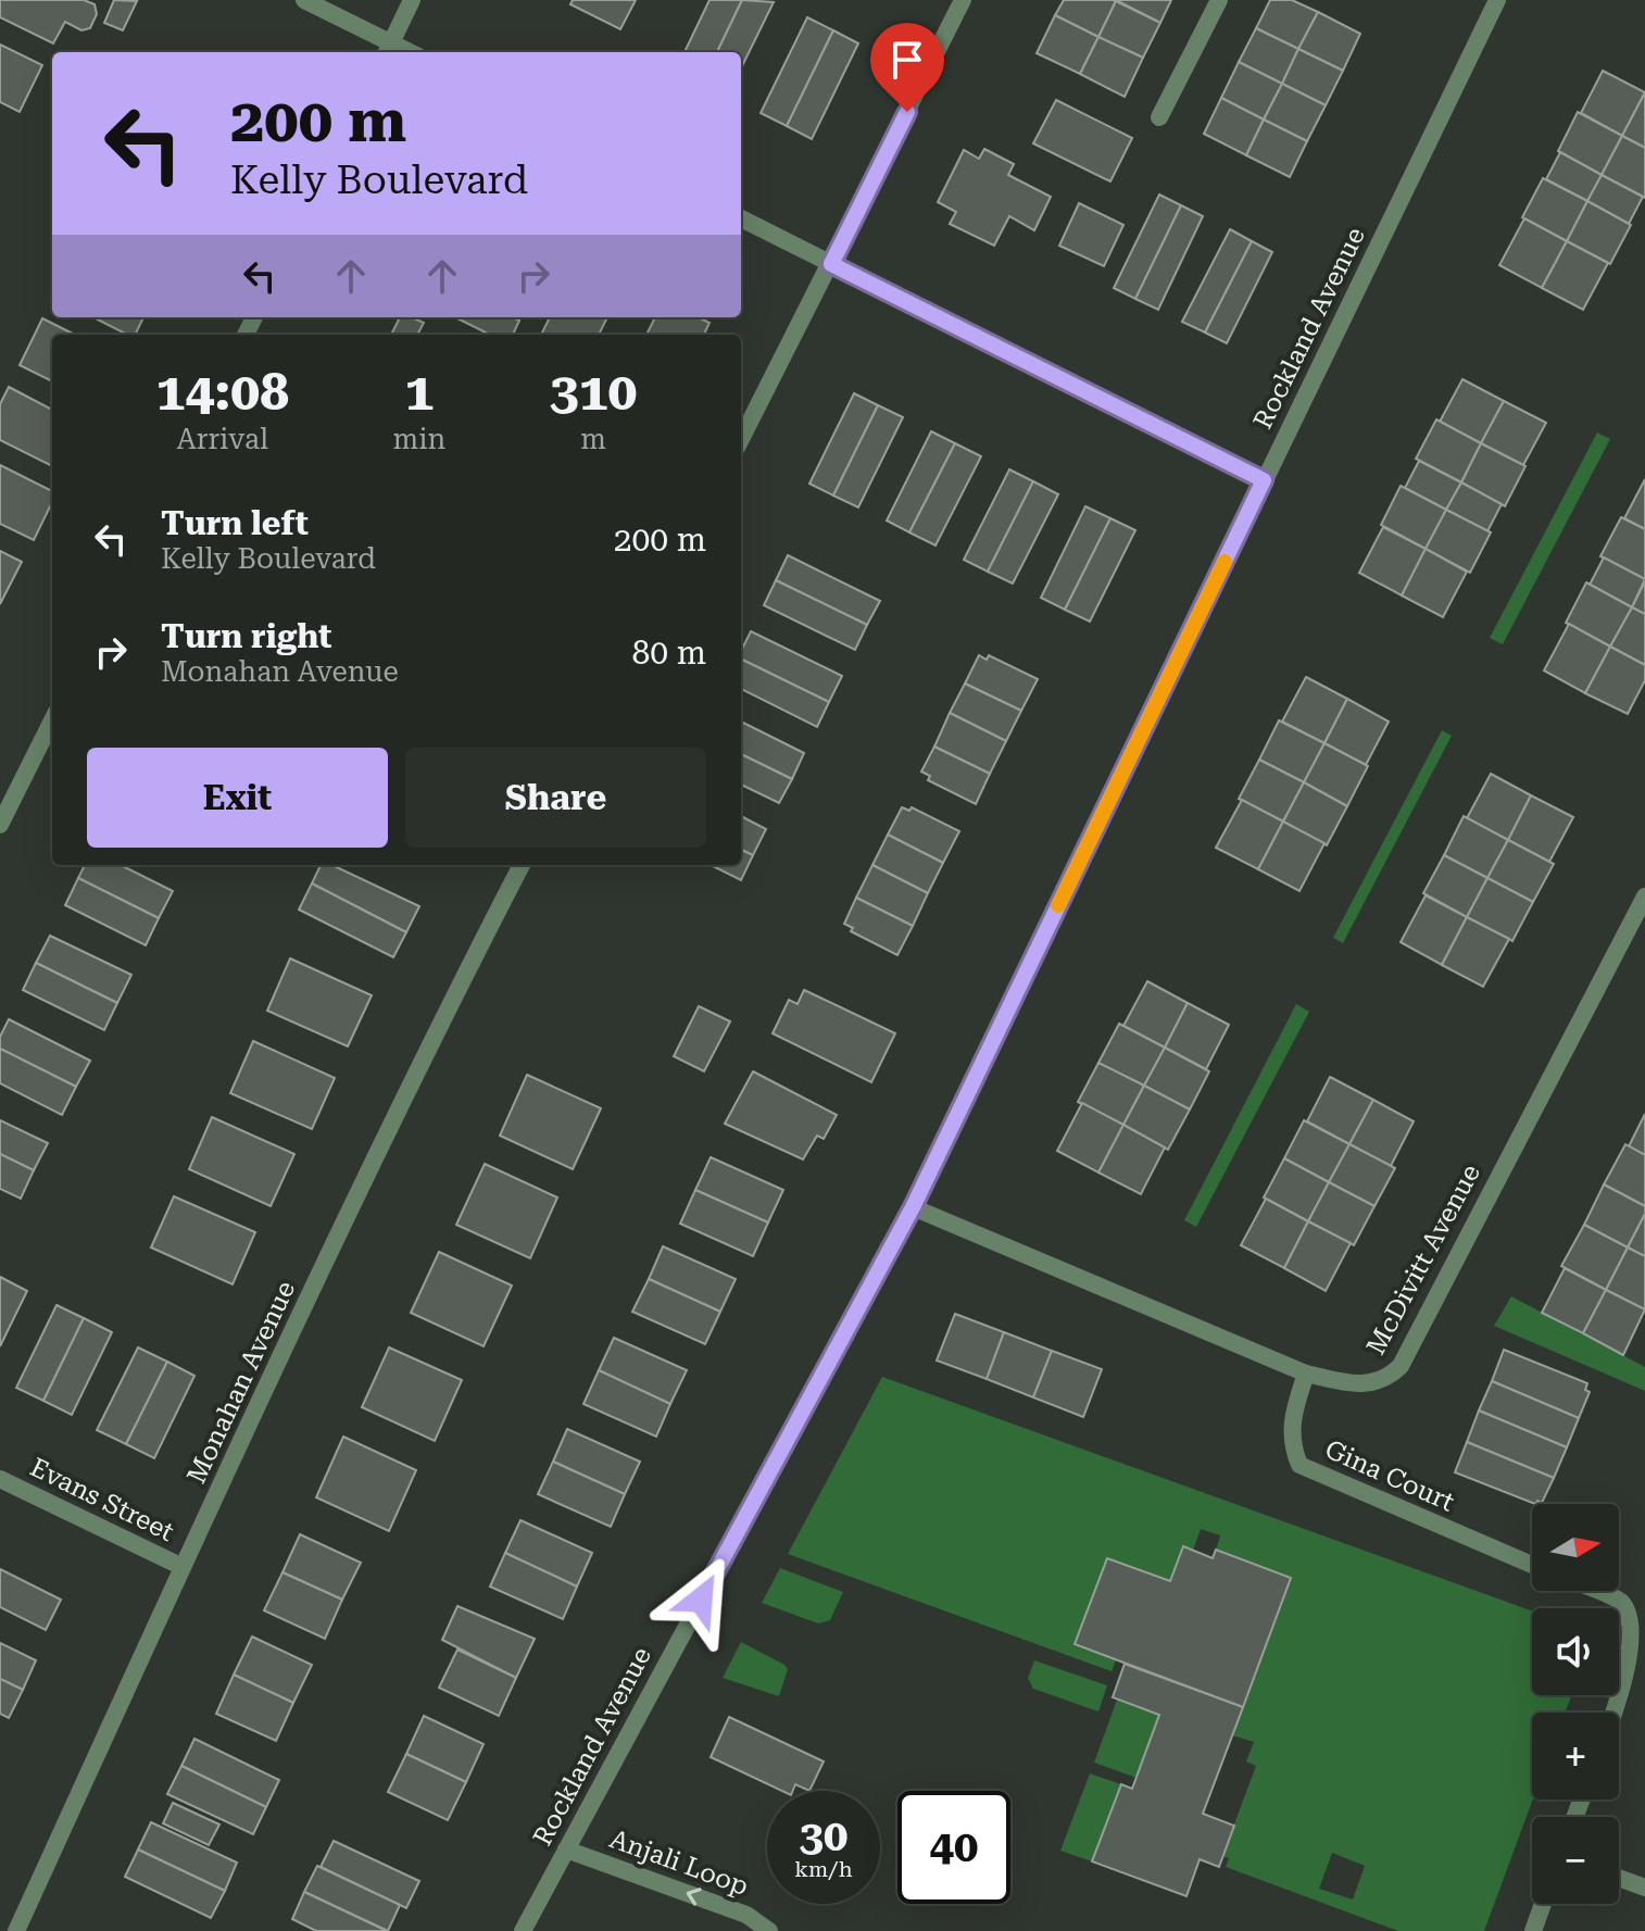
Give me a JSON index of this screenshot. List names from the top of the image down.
{
  "streets": {
    "street": [
      "Rockland Avenue",
      "McDivitt Avenue",
      "Monahan Avenue",
      "Gina Court",
      "Evans Street",
      "Anjali Loop"
    ]
  },
  "crossings": [
    ["Rockland Avenue", "McDivitt Avenue"],
    ["Rockland Avenue", "Anjali Loop"],
    ["McDivitt Avenue", "Gina Court"],
    ["Monahan Avenue", "Evans Street"]
  ],
  "one_way": ["Anjali Loop"],
  "north": "right",
  "page": {
    "turn": ["200 m", "Kelly Boulevard"],
    "eta": [
      "14:08",
      "Arrival",
      "1",
      "min",
      "310",
      "m"
    ],
    "list": [
      {
        "name": "Turn left",
        "note": "Kelly Boulevard",
        "value": "200 m"
      },
      {
        "name": "Turn right",
        "note": "Monahan Avenue",
        "value": "80 m"
      }
    ],
    "buttons": ["Exit", "Share"],
    "map_buttons": ["+", "−"],
    "speed": "30 km/h",
    "limit": "40"
  }
}
